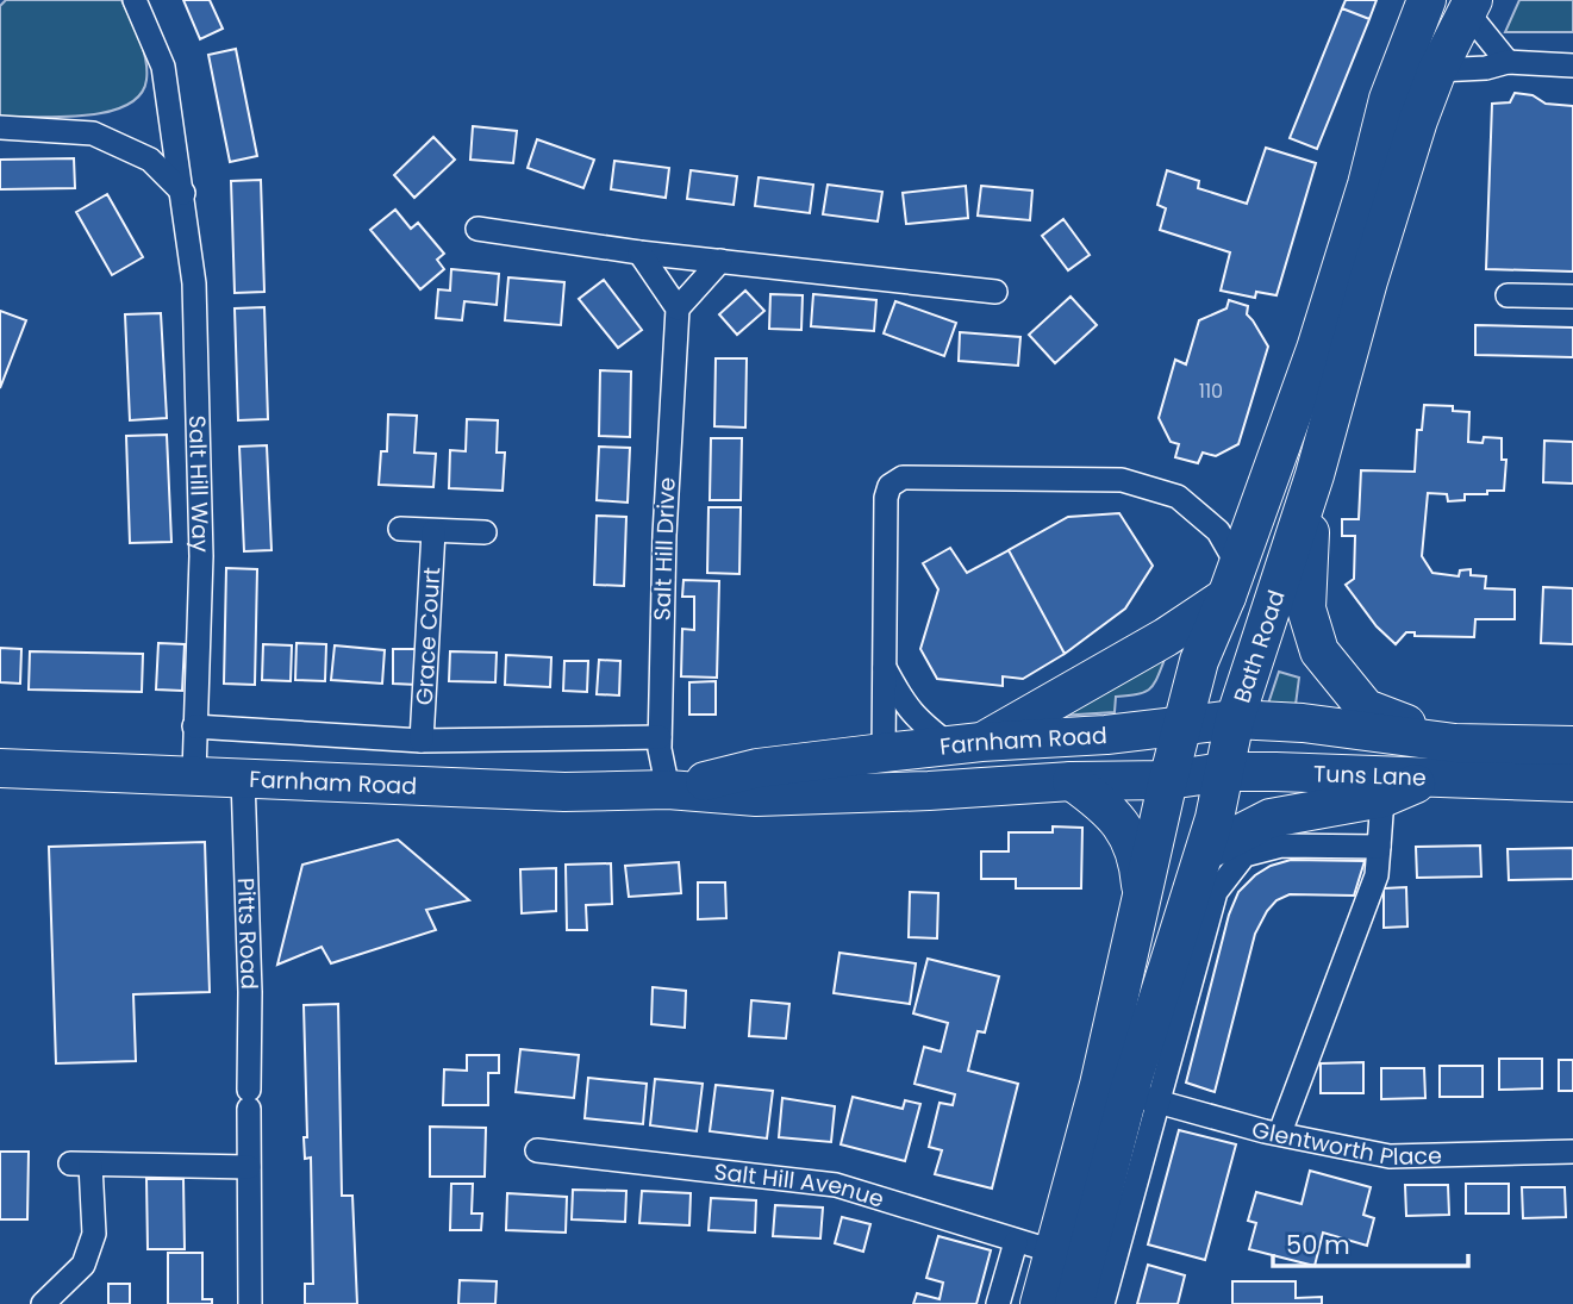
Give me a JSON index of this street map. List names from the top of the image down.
{
  "streets": {
    "main road": ["Bath Road", "Farnham Road", "Tuns Lane"],
    "street": [
      "Salt Hill Way",
      "Salt Hill Drive",
      "Grace Court",
      "Pitts Road",
      "Glentworth Place",
      "Salt Hill Avenue"
    ]
  },
  "crossings": [
    ["Salt Hill Way", "Farnham Road"],
    ["Salt Hill Drive", "Farnham Road"],
    ["Bath Road", "Farnham Road"],
    ["Bath Road", "Tuns Lane"],
    ["Bath Road", "Glentworth Place"],
    ["Bath Road", "Salt Hill Avenue"],
    ["Farnham Road", "Tuns Lane"],
    ["Farnham Road", "Pitts Road"]
  ],
  "house_numbers": ["110"],
  "scale_bar": "50 m"
}
